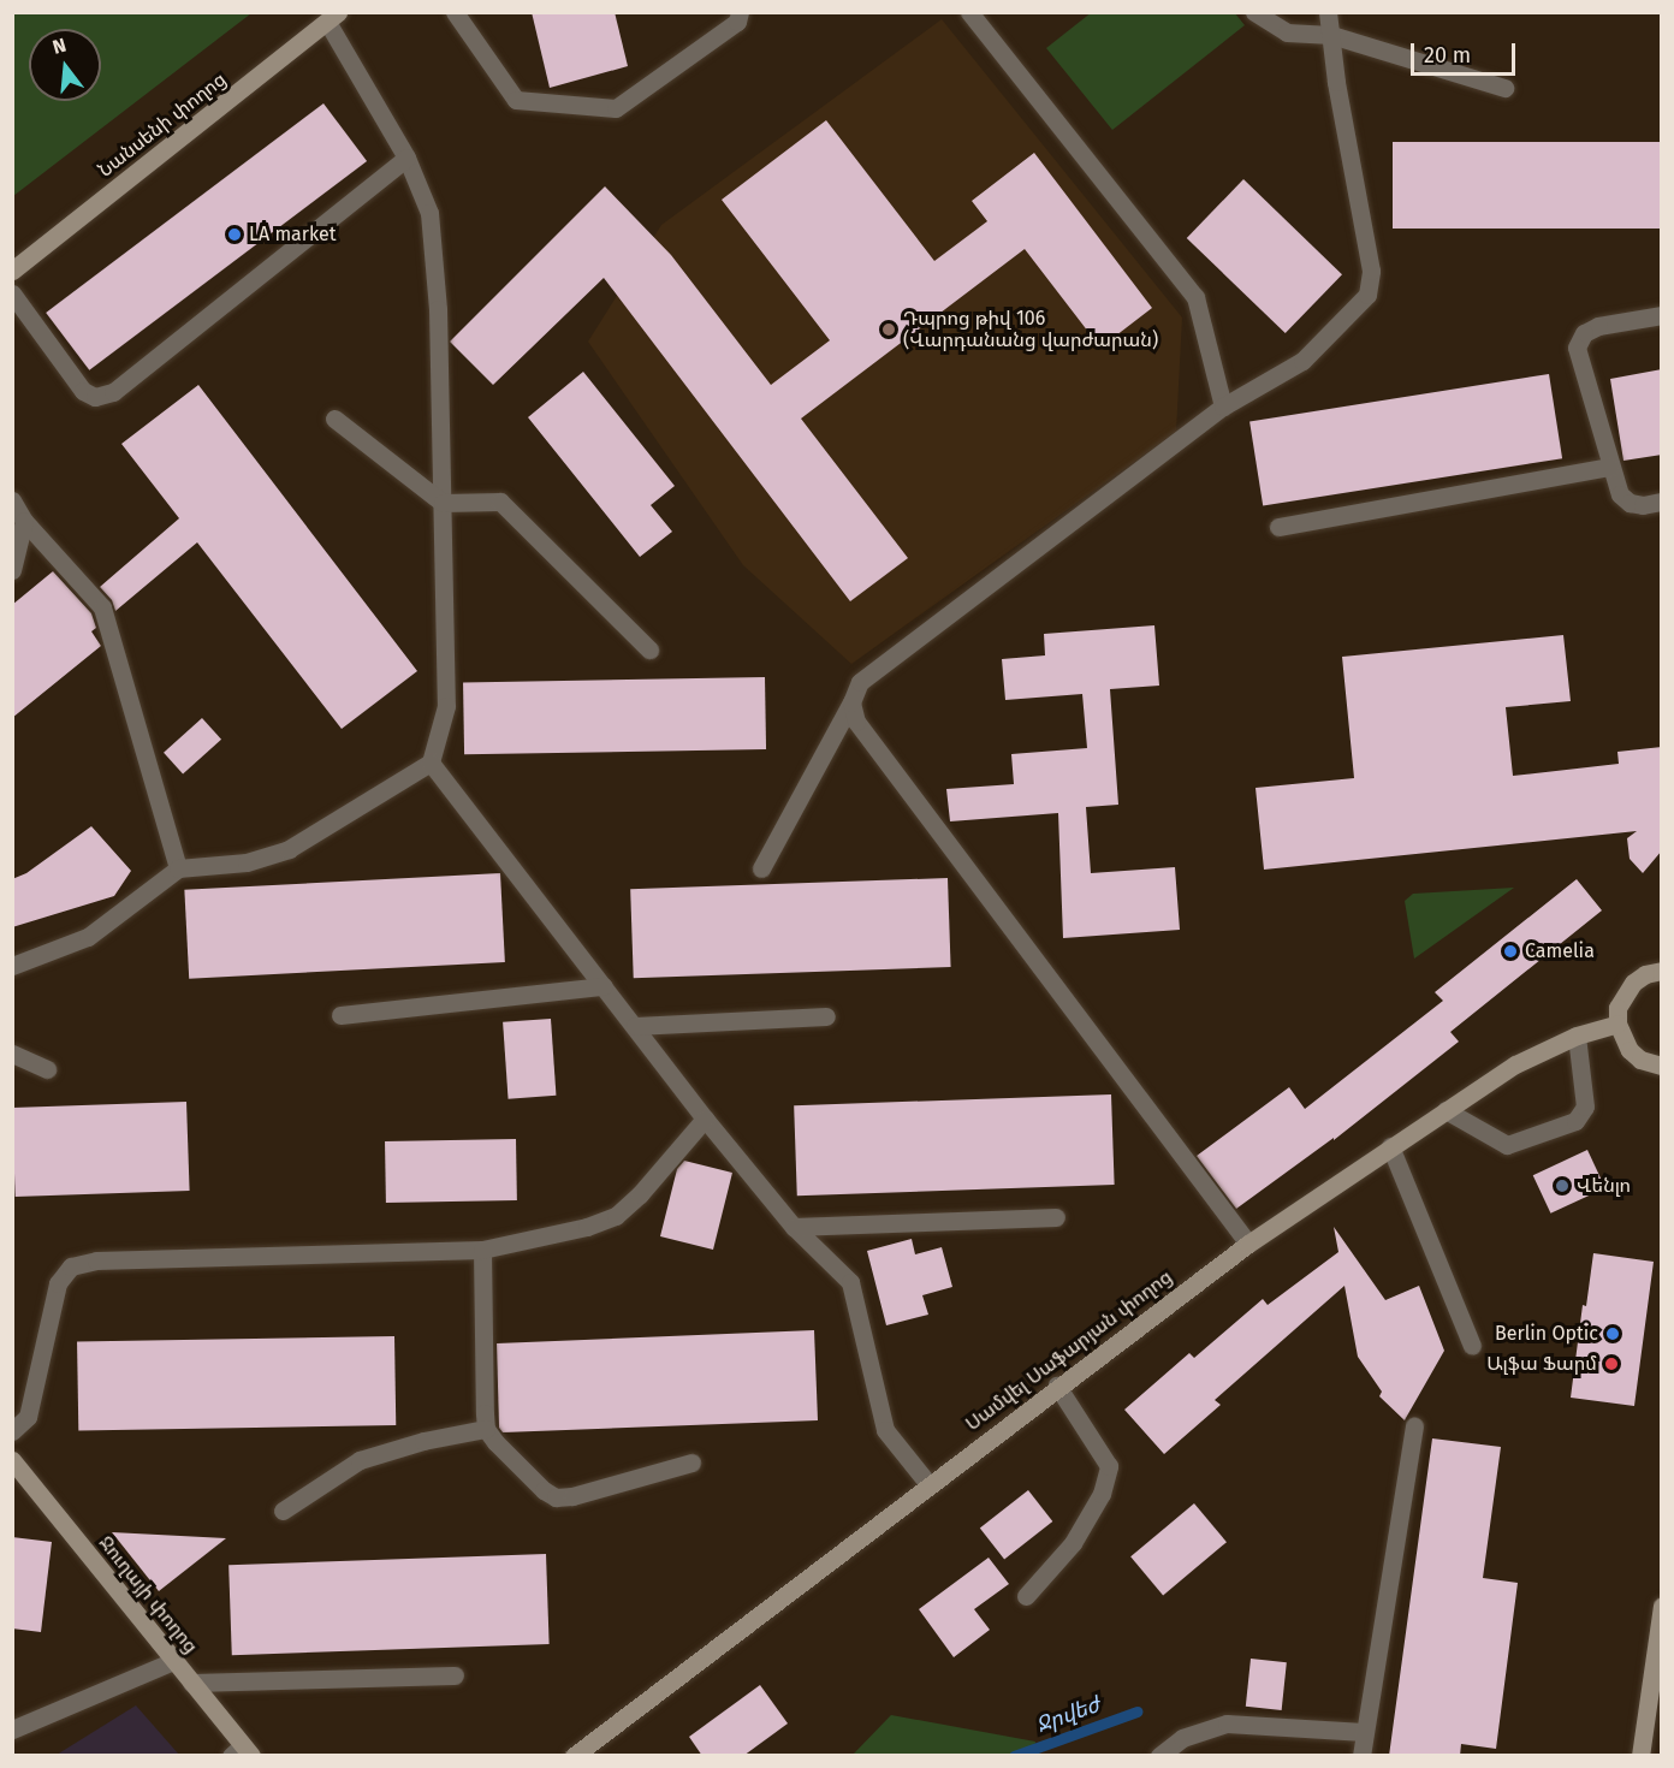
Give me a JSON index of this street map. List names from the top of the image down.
{
  "streets": {
    "street": ["Նանսենի փողոց", "Սամվել Սաֆարյան փողոց", "Ջուղայի փողոց"]
  },
  "water": ["Ջրվեժ"],
  "places": [
    "LA market",
    "Դպրոց թիվ 106 (Վարդանանց վարժարան)",
    "Camelia",
    "Վենլո",
    "Berlin Optic",
    "Ալֆա Ֆարմ"
  ],
  "scale_bar": "20 m",
  "north": "top"
}
